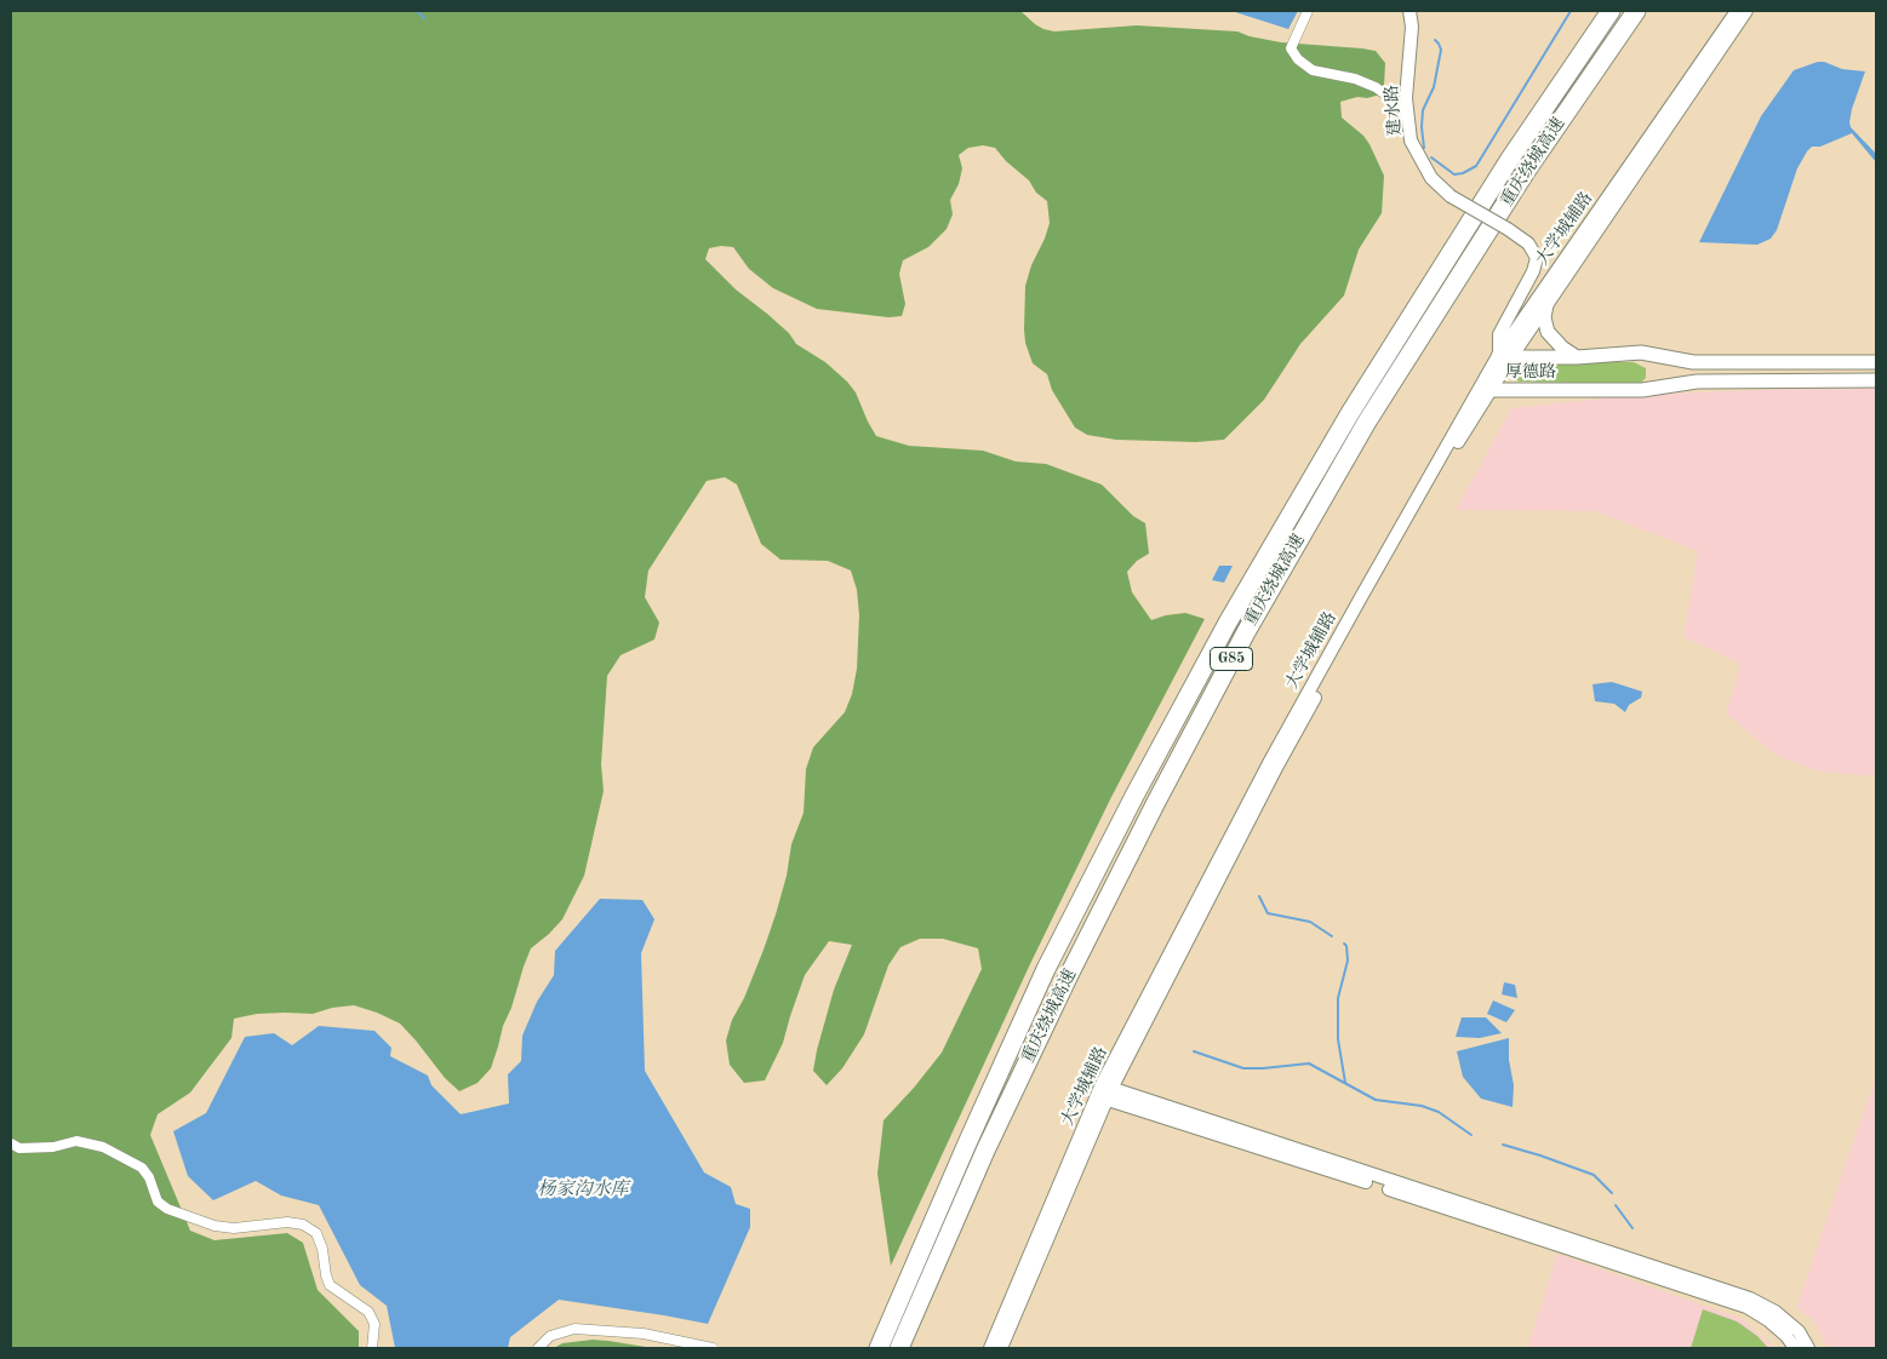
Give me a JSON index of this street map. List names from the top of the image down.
{
  "streets": {
    "highway": ["重庆绕城高速", "G85"],
    "main road": ["厚德路"],
    "street": ["建水路", "大学城辅路"]
  },
  "crossings": [
    ["建水路", "大学城辅路"],
    ["建水路", "厚德路"],
    ["大学城辅路", "厚德路"]
  ],
  "water": ["杨家沟水库"]
}
